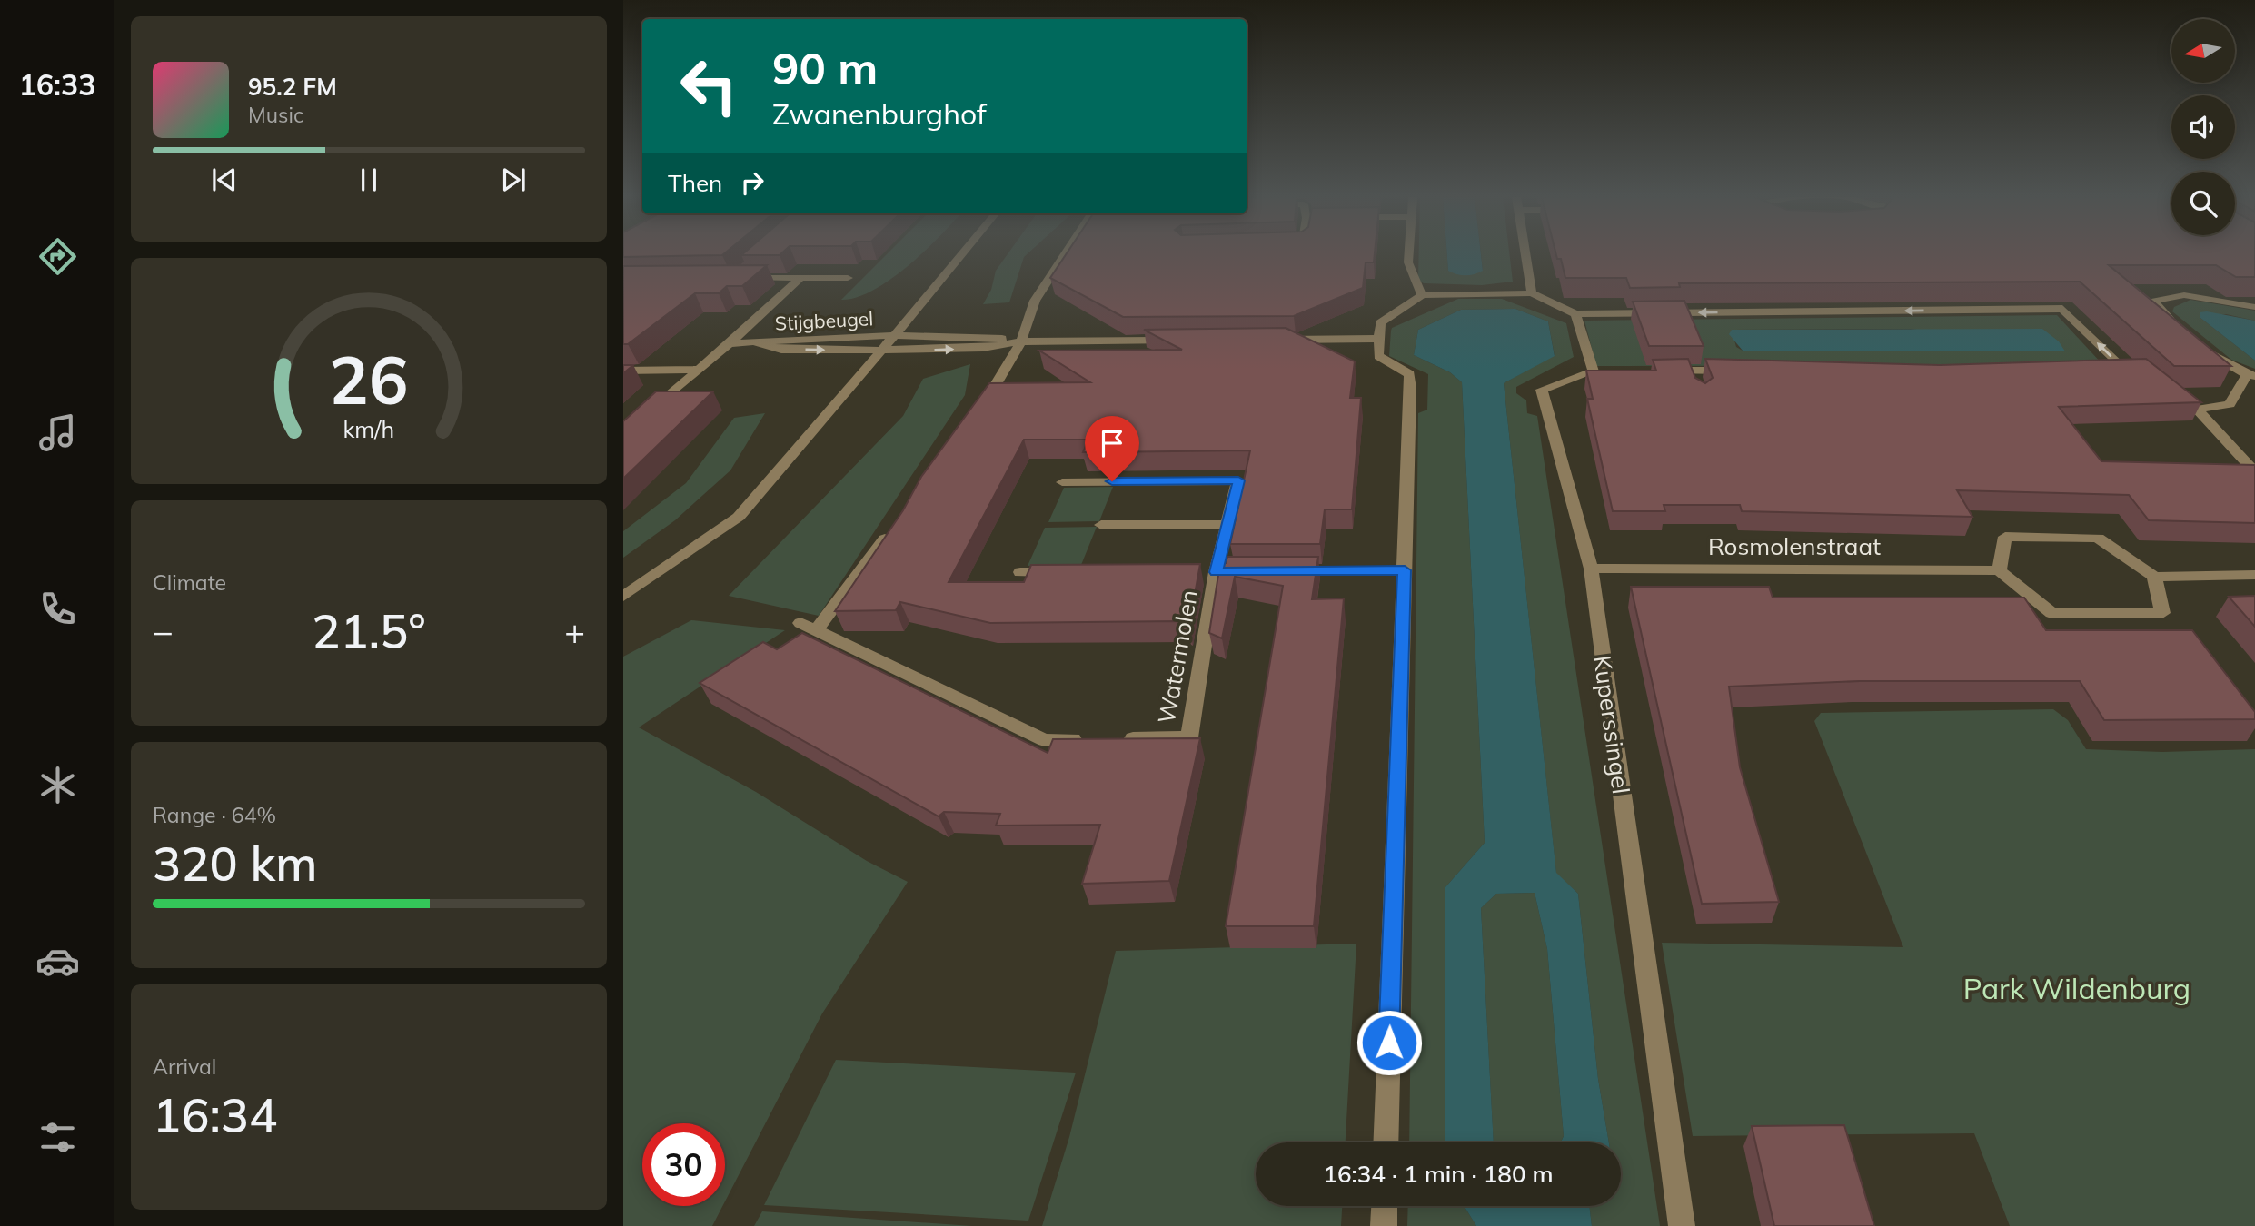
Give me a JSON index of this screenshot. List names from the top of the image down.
{
  "streets": {
    "street": [
      "Stijgbeugel",
      "Rosmolenstraat",
      "Watermolen",
      "Kuperssingel"
    ]
  },
  "crossings": [
    ["Rosmolenstraat", "Kuperssingel"]
  ],
  "parks": ["Park Wildenburg"],
  "north": "left",
  "page": {
    "tabs": "16:33",
    "turn": ["90 m", "Zwanenburghof"],
    "song": ["95.2 FM", "Music"],
    "then": "Then",
    "tile": [
      "Climate",
      ["Range · 64%", "320 km"],
      ["Arrival", "16:34"]
    ],
    "heat": ["−", "21.5°", "+"],
    "limit": "30",
    "trip": "16:34 · 1 min · 180 m",
    "gauge": ["26", "km/h"]
  }
}
